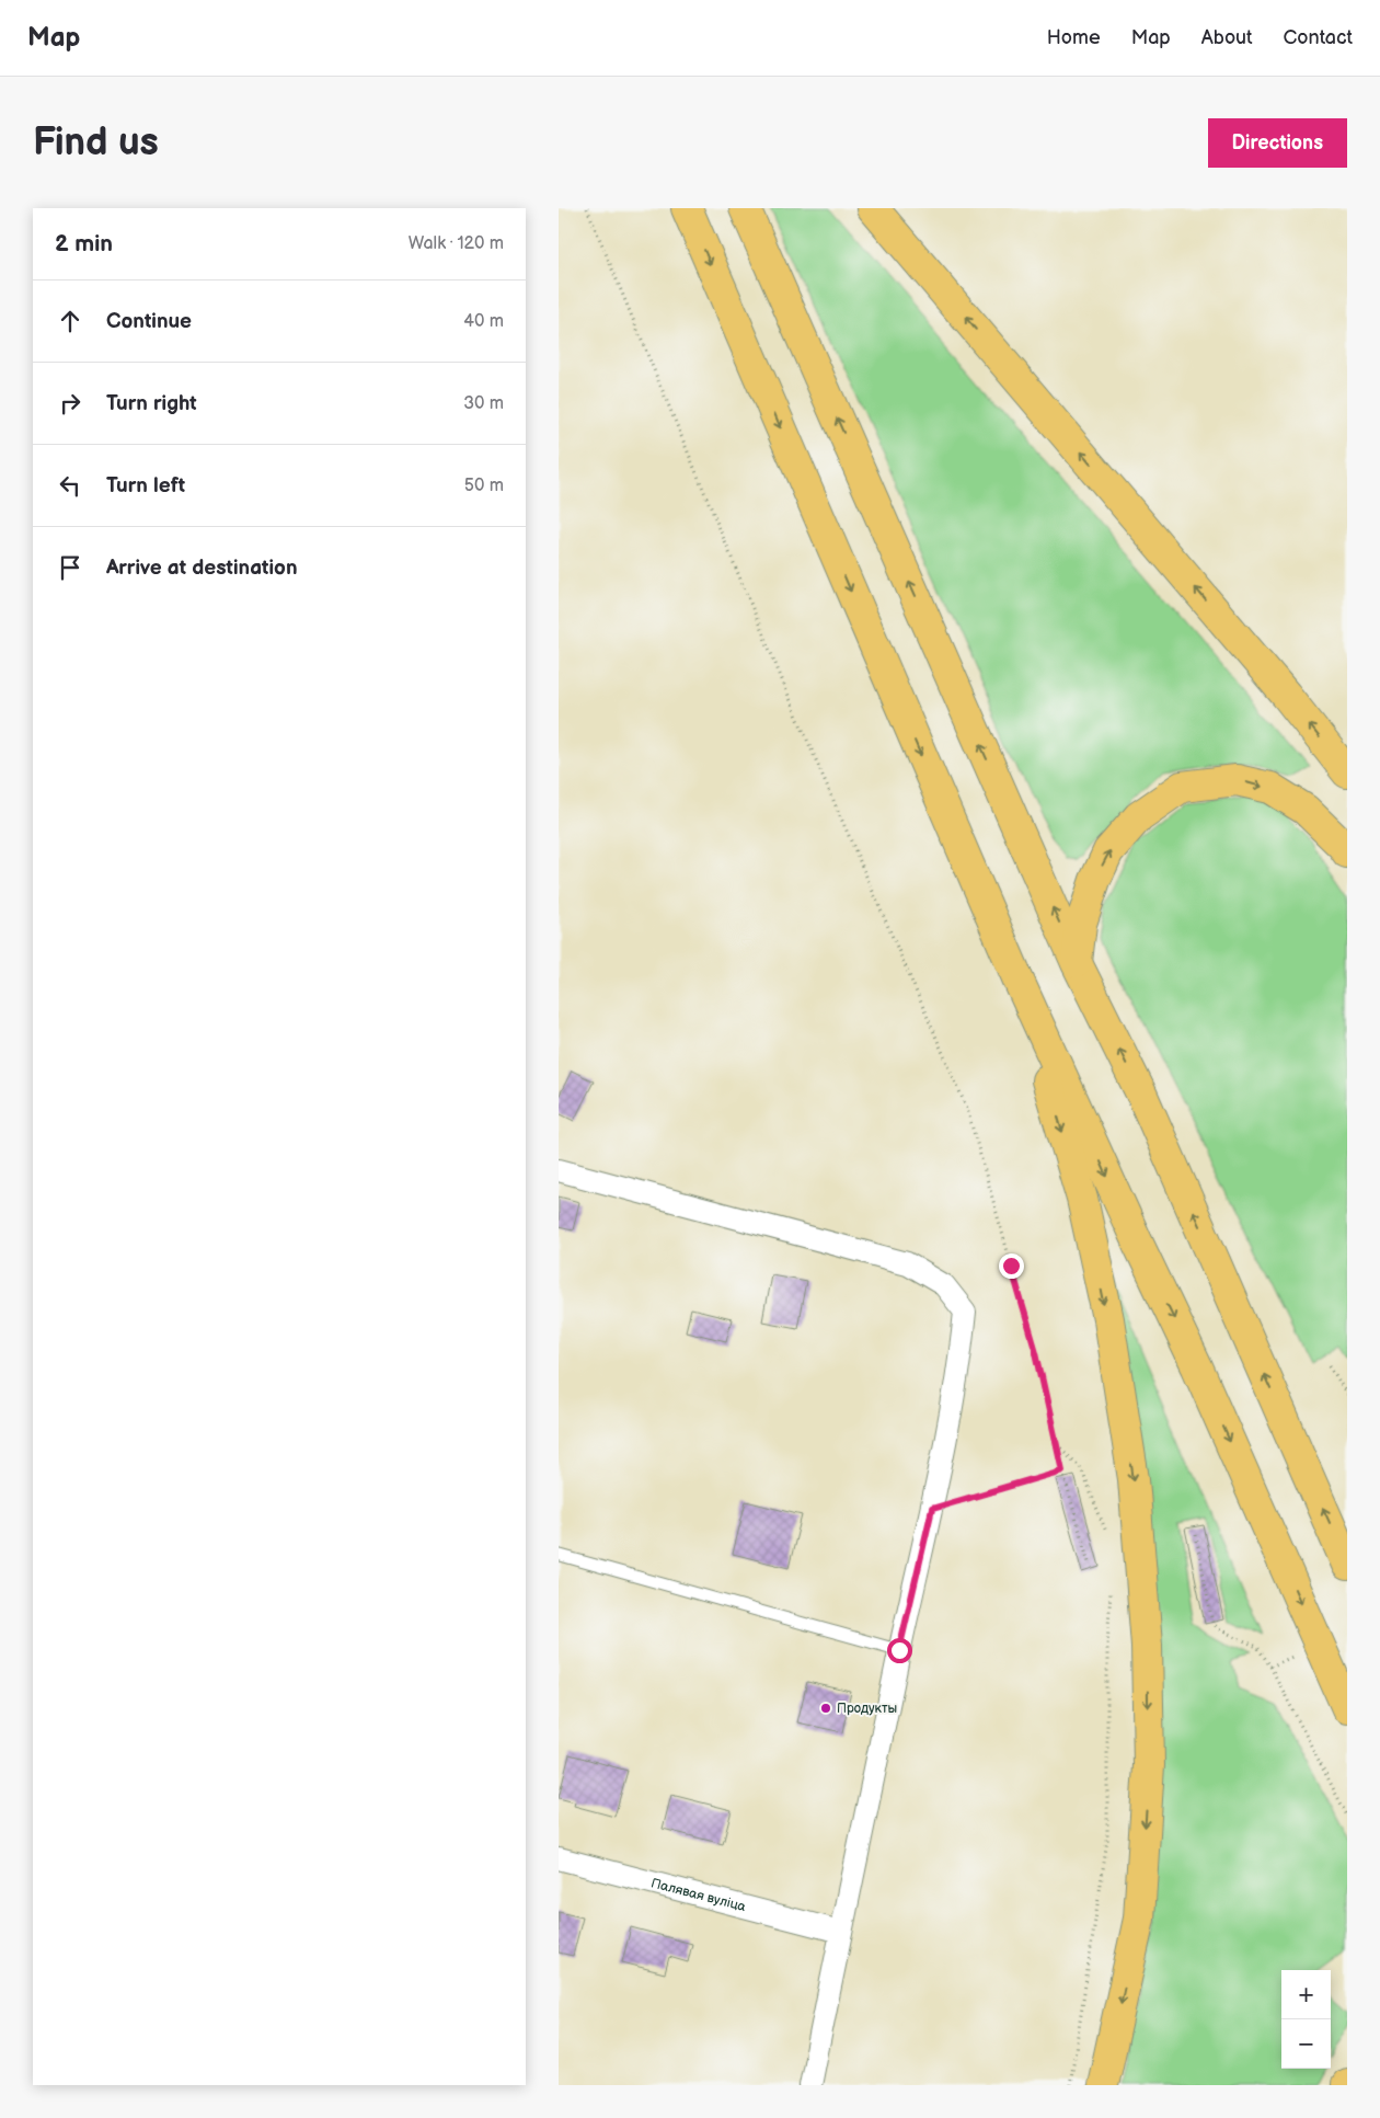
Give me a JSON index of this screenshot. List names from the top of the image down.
{
  "streets": {
    "street": ["Палявая вуліца"]
  },
  "places": ["Продукты"],
  "page": {
    "header": "Map",
    "nav": [
      "Home",
      "Map",
      "About",
      "Contact"
    ],
    "buttons": "Directions",
    "title": "Find us",
    "heading": ["2 min", "Walk · 120 m"],
    "list": [
      ["Continue", "40 m"],
      ["Turn right", "30 m"],
      ["Turn left", "50 m"],
      "Arrive at destination"
    ],
    "map_buttons": ["+", "−"]
  }
}
